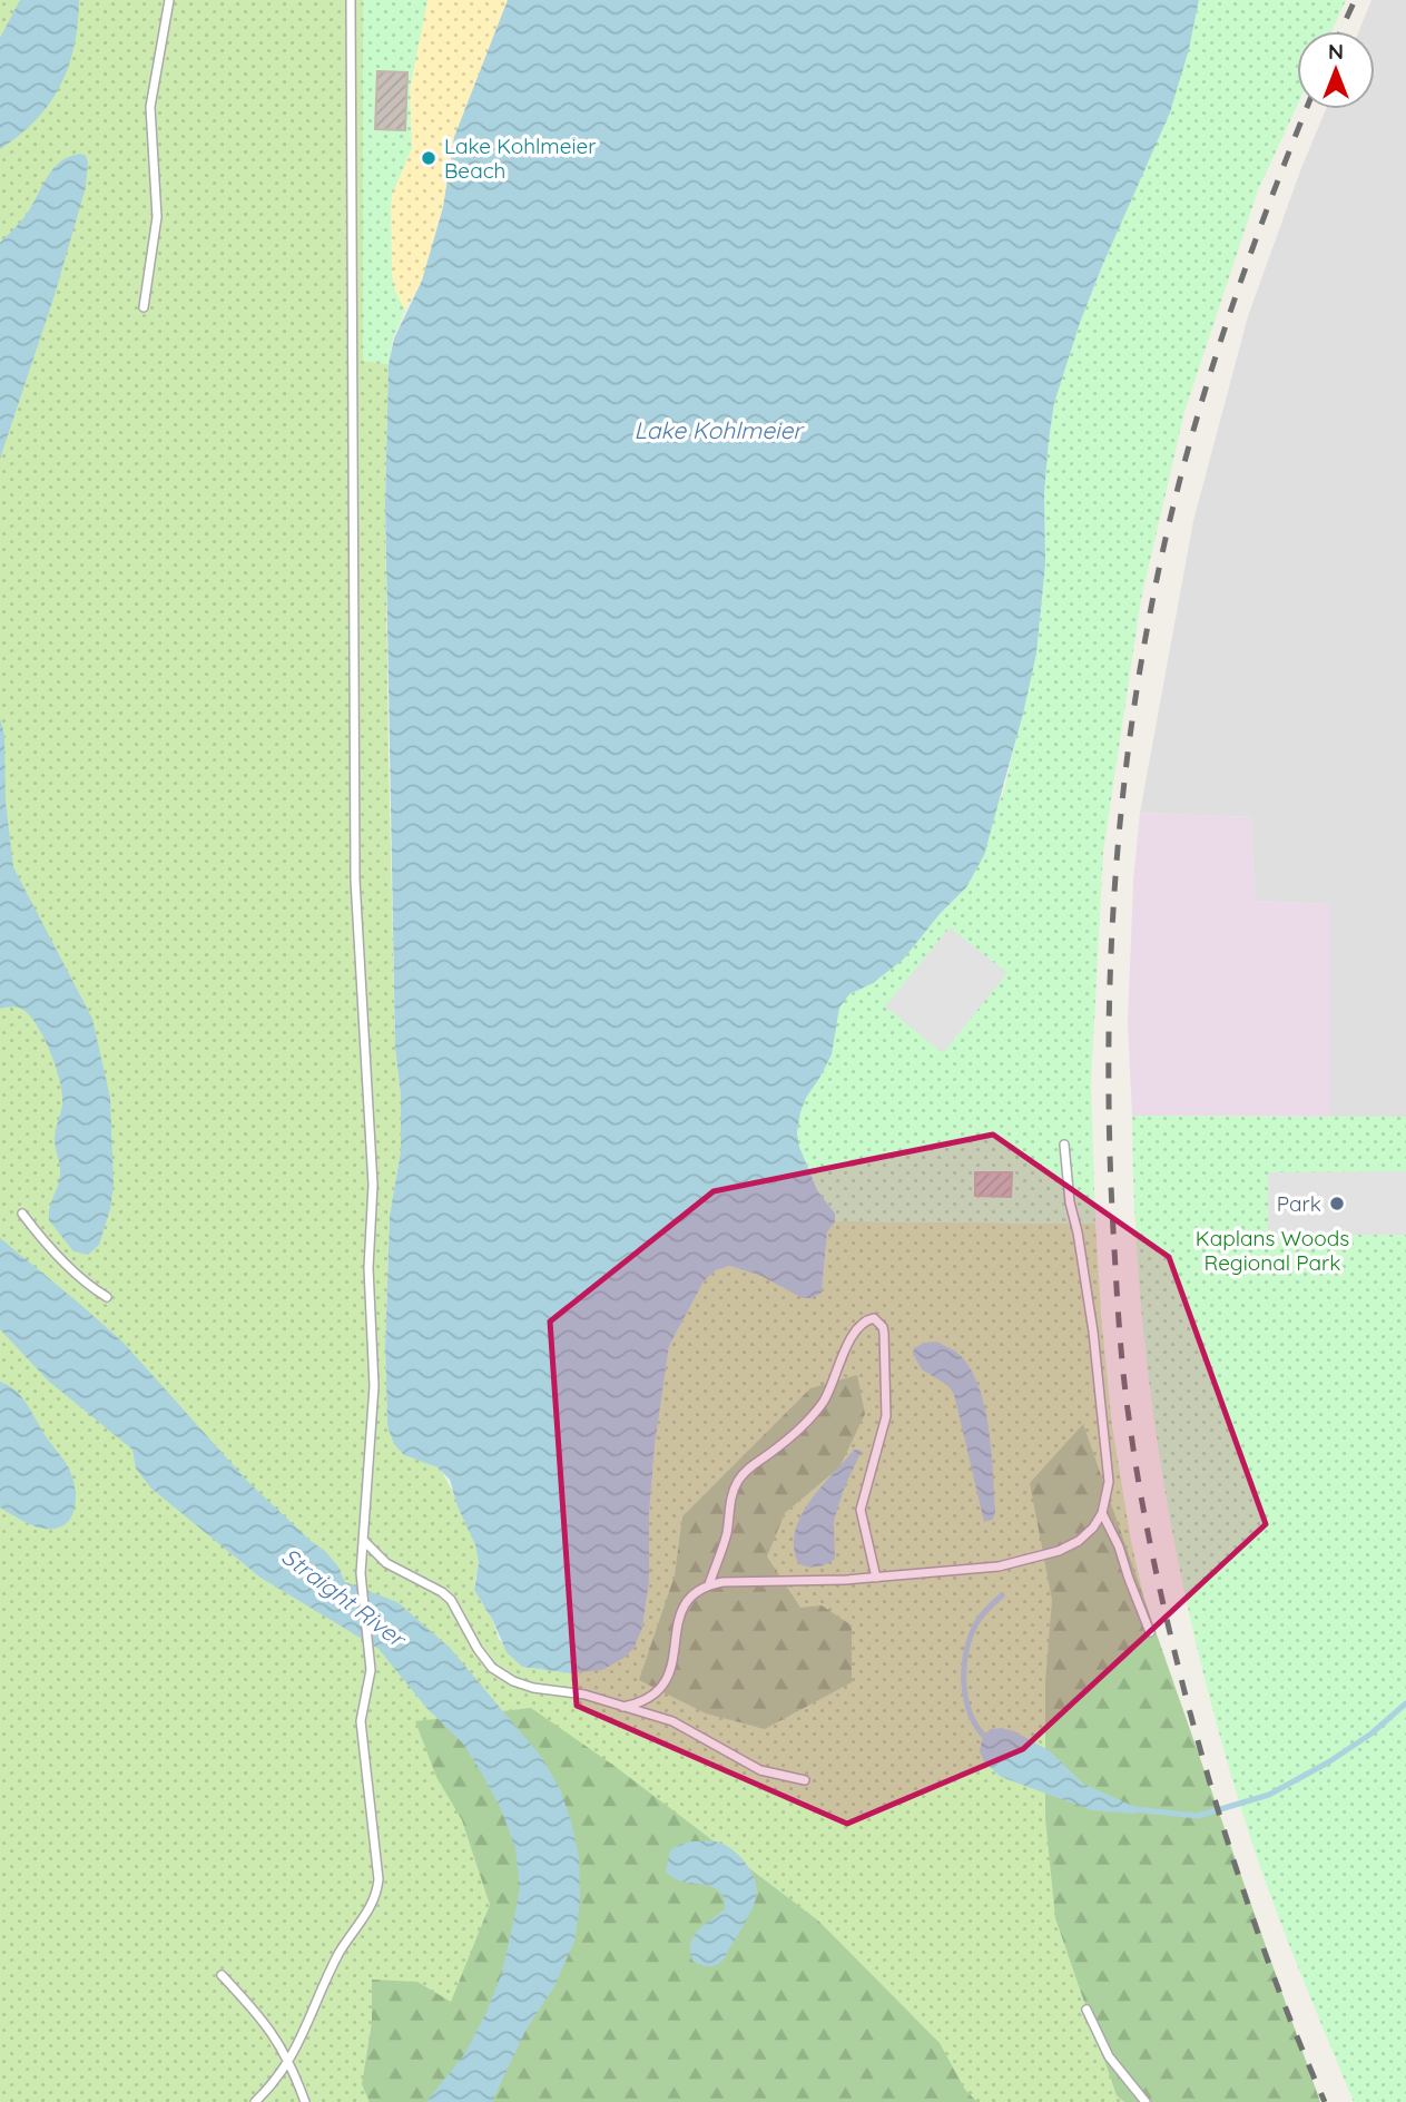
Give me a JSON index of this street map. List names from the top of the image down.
{
  "water": ["Lake Kohlmeier", "Straight River"],
  "parks": ["Kaplans Woods Regional Park"],
  "places": ["Lake Kohlmeier Beach", "Park"],
  "north": "top"
}
